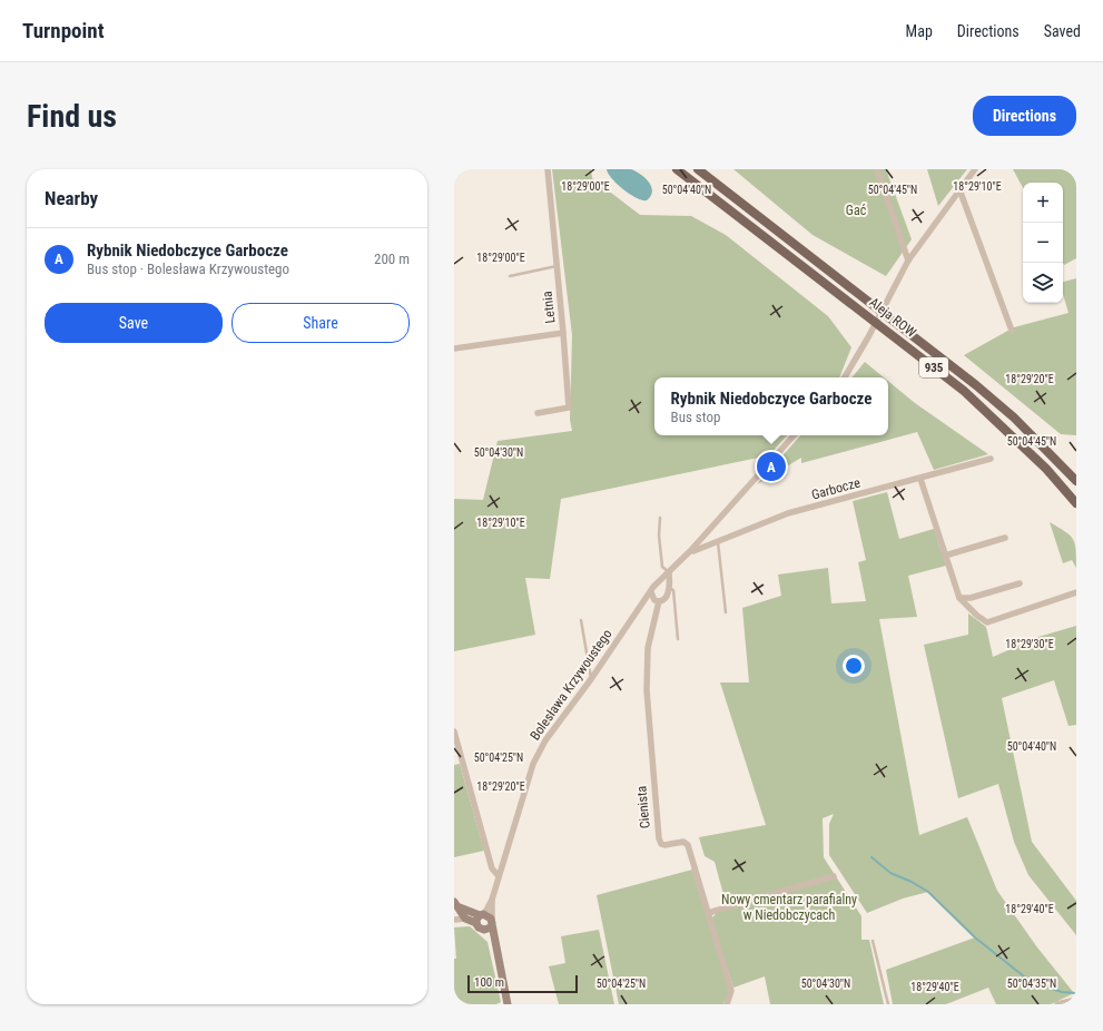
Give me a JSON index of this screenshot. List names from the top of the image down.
{
  "streets": {
    "main road": ["Aleja ROW", "935"],
    "street": [
      "Letnia",
      "Garbocze",
      "Bolesława Krzywoustego",
      "Cienista"
    ]
  },
  "crossings": [
    ["Bolesława Krzywoustego", "Cienista"]
  ],
  "parks": ["Gać", "Nowy cmentarz parafialny w Niedobczycach"],
  "scale_bar": "100 m",
  "page": {
    "header": "Turnpoint",
    "nav": ["Map", "Directions", "Saved"],
    "buttons": [
      "Directions",
      ["Save", "Share"]
    ],
    "title": "Find us",
    "heading": "Nearby",
    "map_buttons": ["+", "−"],
    "list": [
      {
        "mark": "A",
        "name": "Rybnik Niedobczyce Garbocze",
        "note": "Bus stop · Bolesława Krzywoustego",
        "value": "200 m"
      }
    ],
    "popup": ["Rybnik Niedobczyce Garbocze", "Bus stop"],
    "pins": "A",
    "scale": "100 m"
  },
  "coordinates": [
    "18°29'00\"E",
    "18°29'10\"E",
    "50°04'45\"N",
    "50°04'40\"N",
    "18°29'20\"E",
    "50°04'30\"N",
    "18°29'30\"E",
    "50°04'25\"N",
    "18°29'40\"E",
    "50°04'35\"N"
  ]
}
